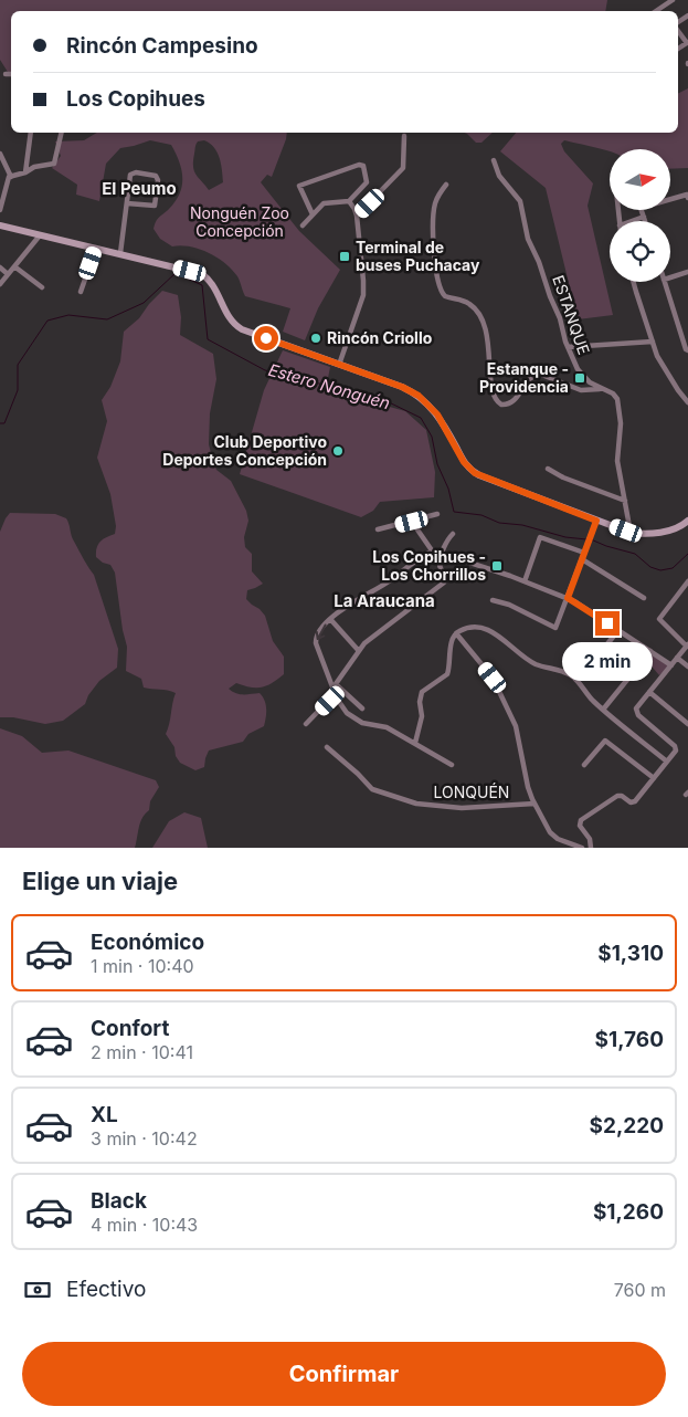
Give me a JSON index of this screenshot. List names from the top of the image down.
{
  "streets": {
    "street": ["ESTANQUE", "LONQUÉN"]
  },
  "districts": ["El Peumo", "La Araucana"],
  "water": ["Estero Nonguén"],
  "parks": ["Nonguén Zoo Concepción"],
  "places": {
    "transit": ["Terminal de buses Puchacay", "Estanque - Providencia", "Los Copihues - Los Chorrillos"],
    "other": ["Rincón Criollo", "Club Deportivo Deportes Concepción"]
  },
  "north": "right",
  "page": {
    "banner": ["Rincón Campesino", "Los Copihues"],
    "bubble": "2 min",
    "heading": "Elige un viaje",
    "list": [
      {
        "name": "Económico",
        "note": "1 min · 10:40",
        "value": "$1,310"
      },
      {
        "name": "Confort",
        "note": "2 min · 10:41",
        "value": "$1,760"
      },
      {
        "name": "XL",
        "note": "3 min · 10:42",
        "value": "$2,220"
      },
      {
        "name": "Black",
        "note": "4 min · 10:43",
        "value": "$1,260"
      }
    ],
    "pay": ["Efectivo", "760 m"],
    "buttons": "Confirmar"
  }
}
